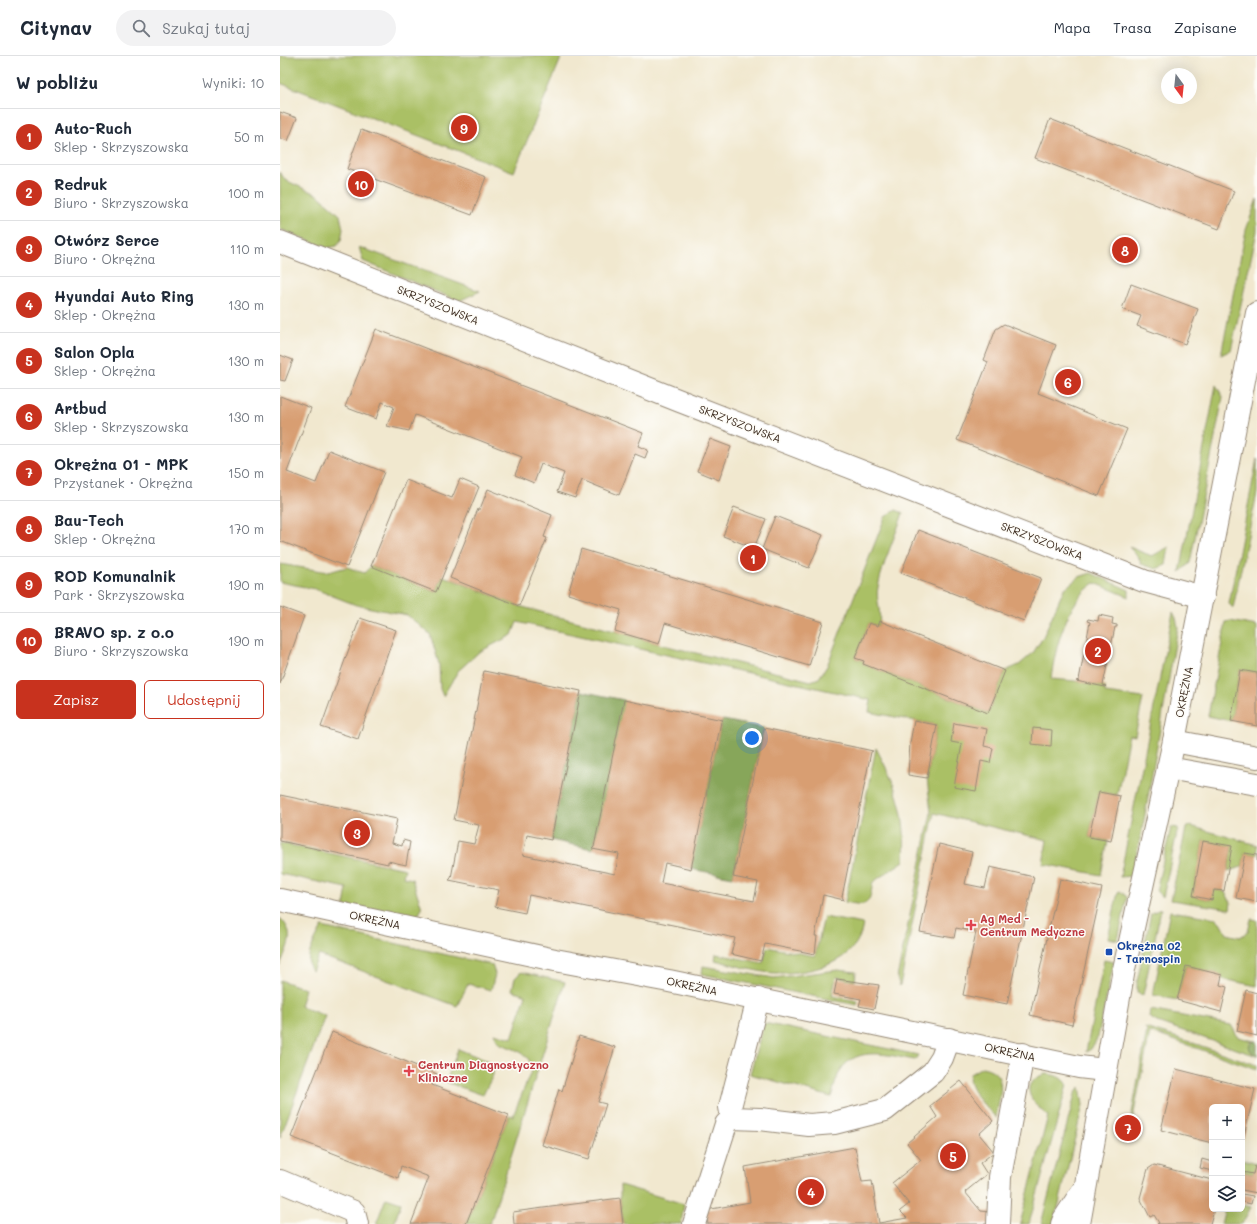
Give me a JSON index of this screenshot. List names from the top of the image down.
{
  "streets": {
    "street": ["SKRZYSZOWSKA", "OKRĘŻNA"]
  },
  "crossings": [
    ["SKRZYSZOWSKA", "OKRĘŻNA"]
  ],
  "places": {
    "health": ["Ag Med - Centrum Medyczne", "Centrum Diagnostyczno Kliniczne"],
    "transit": ["Okrężna 02 - Tarnospin"]
  },
  "north": "bottom",
  "page": {
    "header": "Citynav",
    "search": "Szukaj tutaj",
    "nav": ["Mapa", "Trasa", "Zapisane"],
    "heading": ["W pobliżu", "Wyniki: 10"],
    "list": [
      {
        "mark": "1",
        "name": "Auto-Ruch",
        "note": "Sklep · Skrzyszowska",
        "value": "50 m"
      },
      {
        "mark": "2",
        "name": "Redruk",
        "note": "Biuro · Skrzyszowska",
        "value": "100 m"
      },
      {
        "mark": "3",
        "name": "Otwórz Serce",
        "note": "Biuro · Okrężna",
        "value": "110 m"
      },
      {
        "mark": "4",
        "name": "Hyundai Auto Ring",
        "note": "Sklep · Okrężna",
        "value": "130 m"
      },
      {
        "mark": "5",
        "name": "Salon Opla",
        "note": "Sklep · Okrężna",
        "value": "130 m"
      },
      {
        "mark": "6",
        "name": "Artbud",
        "note": "Sklep · Skrzyszowska",
        "value": "130 m"
      },
      {
        "mark": "7",
        "name": "Okrężna 01 - MPK",
        "note": "Przystanek · Okrężna",
        "value": "150 m"
      },
      {
        "mark": "8",
        "name": "Bau-Tech",
        "note": "Sklep · Okrężna",
        "value": "170 m"
      },
      {
        "mark": "9",
        "name": "ROD Komunalnik",
        "note": "Park · Skrzyszowska",
        "value": "190 m"
      },
      {
        "mark": "10",
        "name": "BRAVO sp. z o.o",
        "note": "Biuro · Skrzyszowska",
        "value": "190 m"
      }
    ],
    "pins": [
      "9",
      "10",
      "8",
      "6",
      "1",
      "2",
      "3",
      "7",
      "5",
      "4"
    ],
    "buttons": ["Zapisz", "Udostępnij"],
    "map_buttons": ["+", "−"]
  }
}
